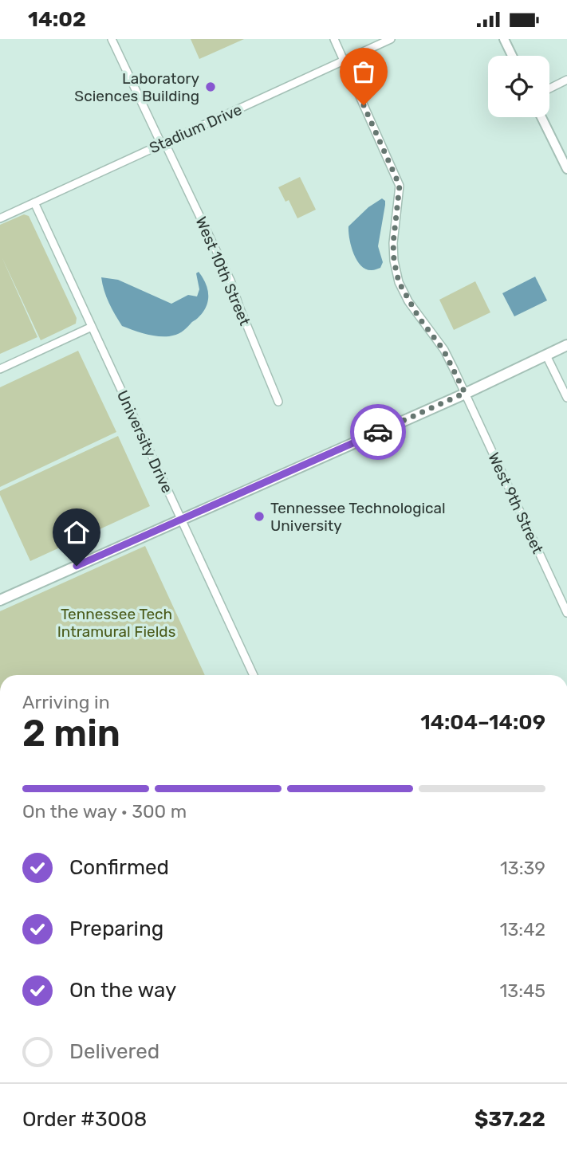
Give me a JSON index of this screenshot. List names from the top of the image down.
{
  "streets": {
    "street": [
      "Stadium Drive",
      "West 10th Street",
      "University Drive",
      "West 9th Street"
    ]
  },
  "crossings": [
    ["Stadium Drive", "West 10th Street"],
    ["Stadium Drive", "University Drive"],
    ["Stadium Drive", "West 9th Street"]
  ],
  "parks": ["Tennessee Tech Intramural Fields"],
  "places": ["Laboratory Sciences Building", "Tennessee Technological University"],
  "page": {
    "status": "14:02",
    "heading": ["2 min", "Arriving in", "14:04–14:09"],
    "panel": ["Order #3008", "$37.22"],
    "bar": "On the way · 300 m",
    "list": [
      ["Confirmed", "13:39"],
      ["Preparing", "13:42"],
      ["On the way", "13:45"],
      "Delivered"
    ]
  }
}
